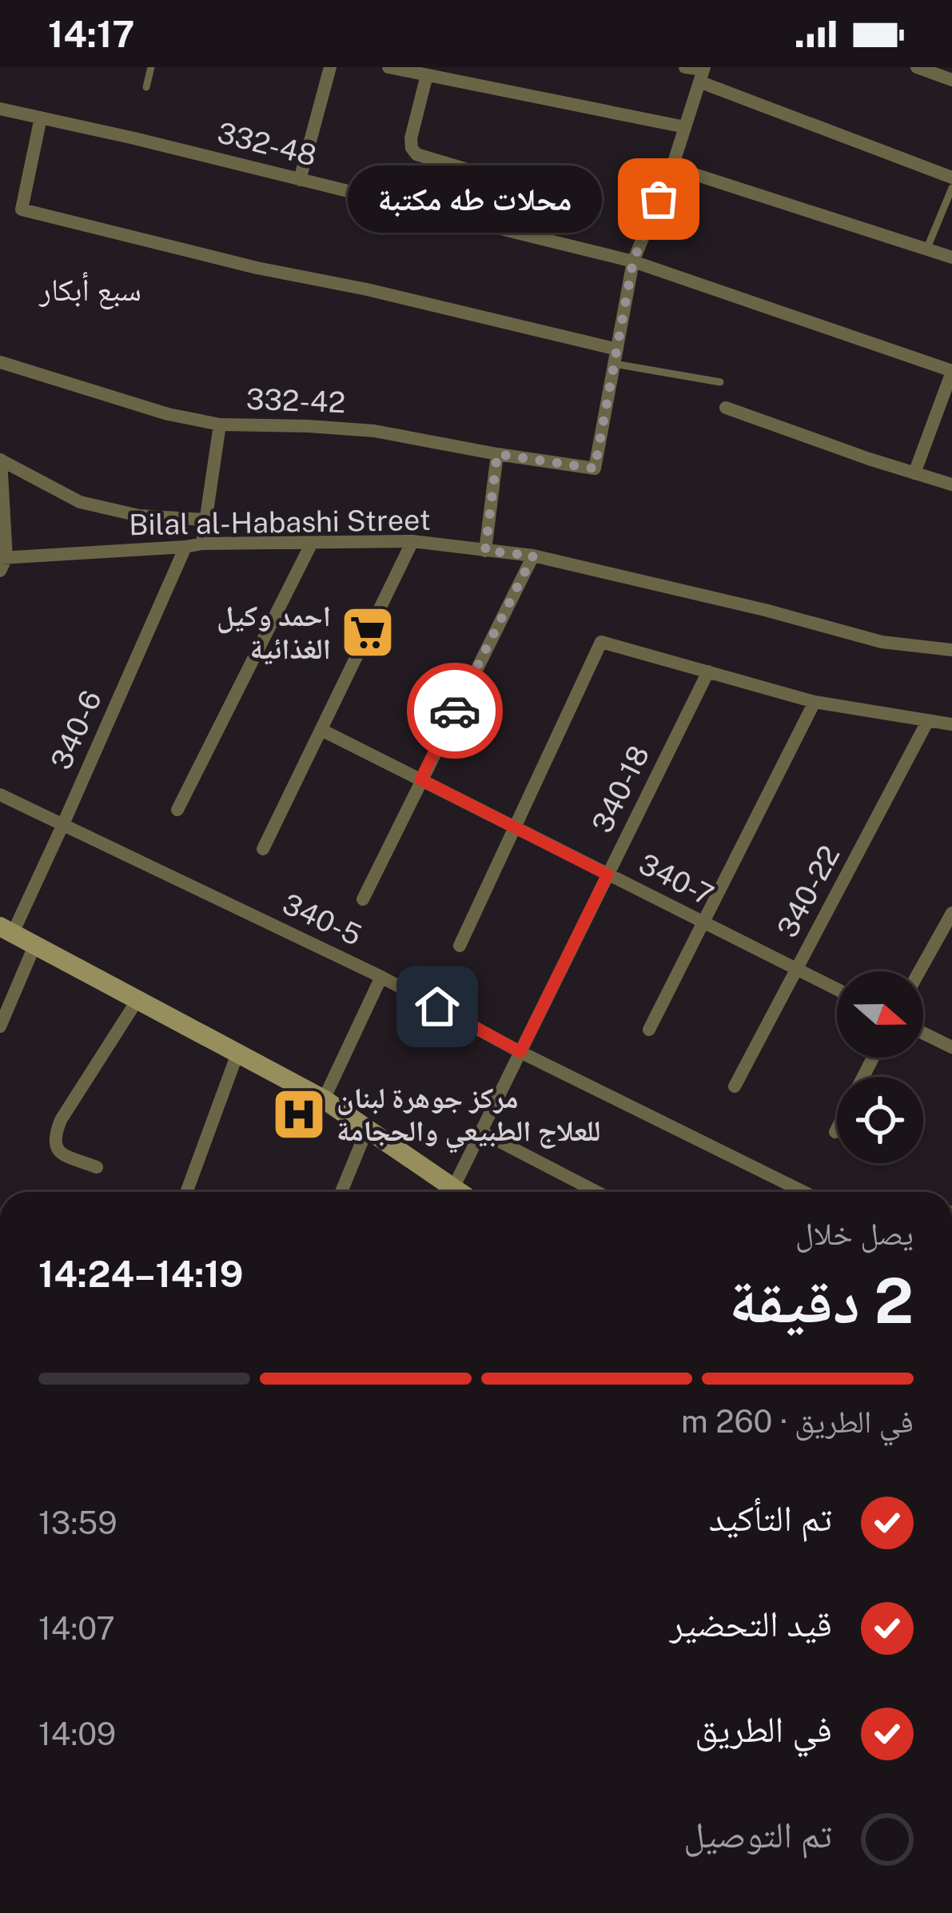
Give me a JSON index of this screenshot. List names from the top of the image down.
{
  "streets": {
    "street": [
      "332-48",
      "332-42",
      "Bilal al-Habashi Street",
      "340-6",
      "340-18",
      "340-7",
      "340-22",
      "340-5"
    ]
  },
  "crossings": [
    ["Bilal al-Habashi Street", "340-6"],
    ["340-6", "340-5"],
    ["340-18", "340-7"],
    ["340-18", "340-5"],
    ["340-7", "340-22"]
  ],
  "districts": ["سبع أبكار"],
  "places": {
    "other": ["محلات طه مكتبة"],
    "supermarket": ["احمد وكيل الغذائية"],
    "hospital": ["مركز جوهرة لبنان للعلاج الطبيعي والحجامة"]
  },
  "north": "right",
  "page": {
    "status": "14:17",
    "bubble": "محلات طه مكتبة",
    "heading": ["2 دقيقة", "يصل خلال", "14:19–14:24"],
    "bar": "في الطريق · 260 m",
    "list": [
      ["تم التأكيد", "13:59"],
      ["قيد التحضير", "14:07"],
      ["في الطريق", "14:09"],
      "تم التوصيل"
    ]
  }
}
